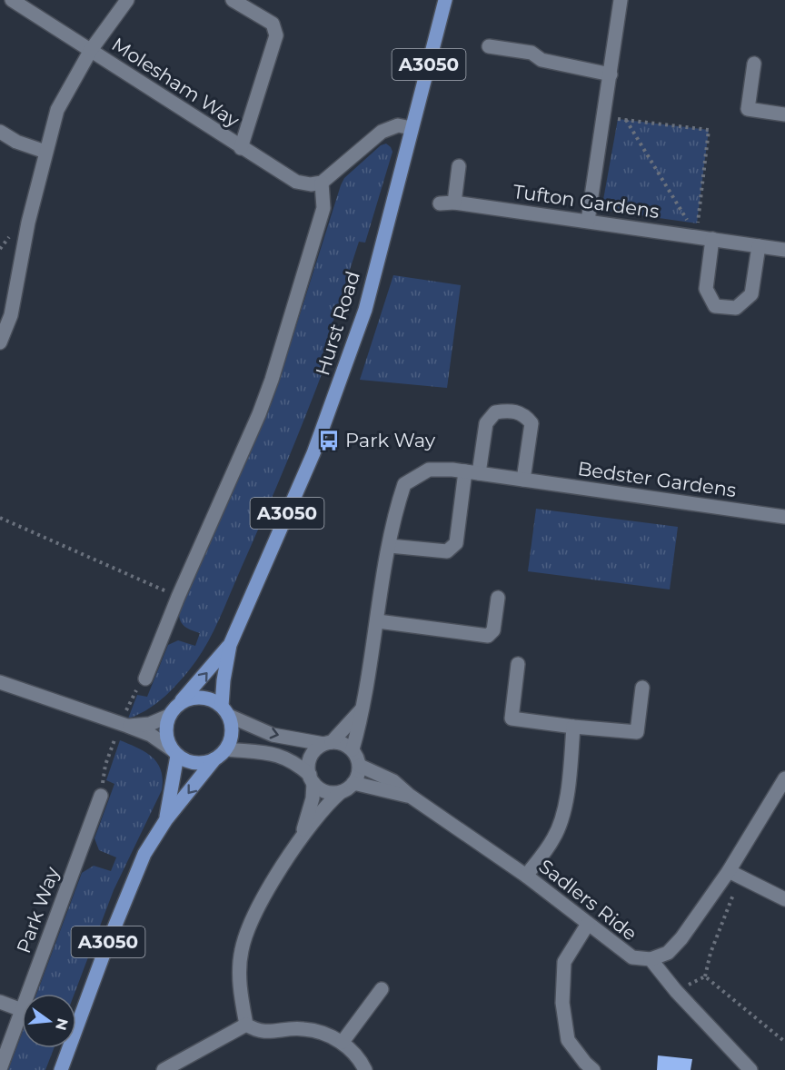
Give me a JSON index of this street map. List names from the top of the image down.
{
  "streets": {
    "main road": ["A3050", "Hurst Road"],
    "street": [
      "Molesham Way",
      "Tufton Gardens",
      "Bedster Gardens",
      "Sadlers Ride",
      "Park Way"
    ]
  },
  "crossings": [
    ["A3050", "Hurst Road"],
    ["Bedster Gardens", "Sadlers Ride"]
  ],
  "places": {
    "bus stop": ["Park Way"]
  },
  "north": "right"
}
